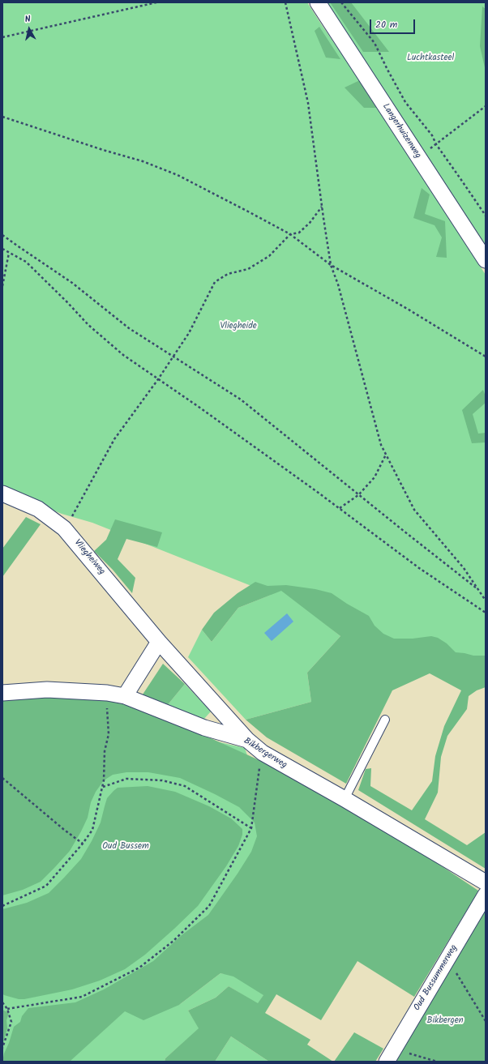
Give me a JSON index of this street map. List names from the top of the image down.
{
  "streets": {
    "street": [
      "Langerhuizenweg",
      "Vliegheiweg",
      "Bikbergerweg",
      "Oud Bussummerweg"
    ]
  },
  "crossings": [
    ["Vliegheiweg", "Bikbergerweg"]
  ],
  "parks": [
    "Luchtkasteel",
    "Vliegheide",
    "Oud Bussem",
    "Bikbergen"
  ],
  "scale_bar": "20 m",
  "north": "top"
}
